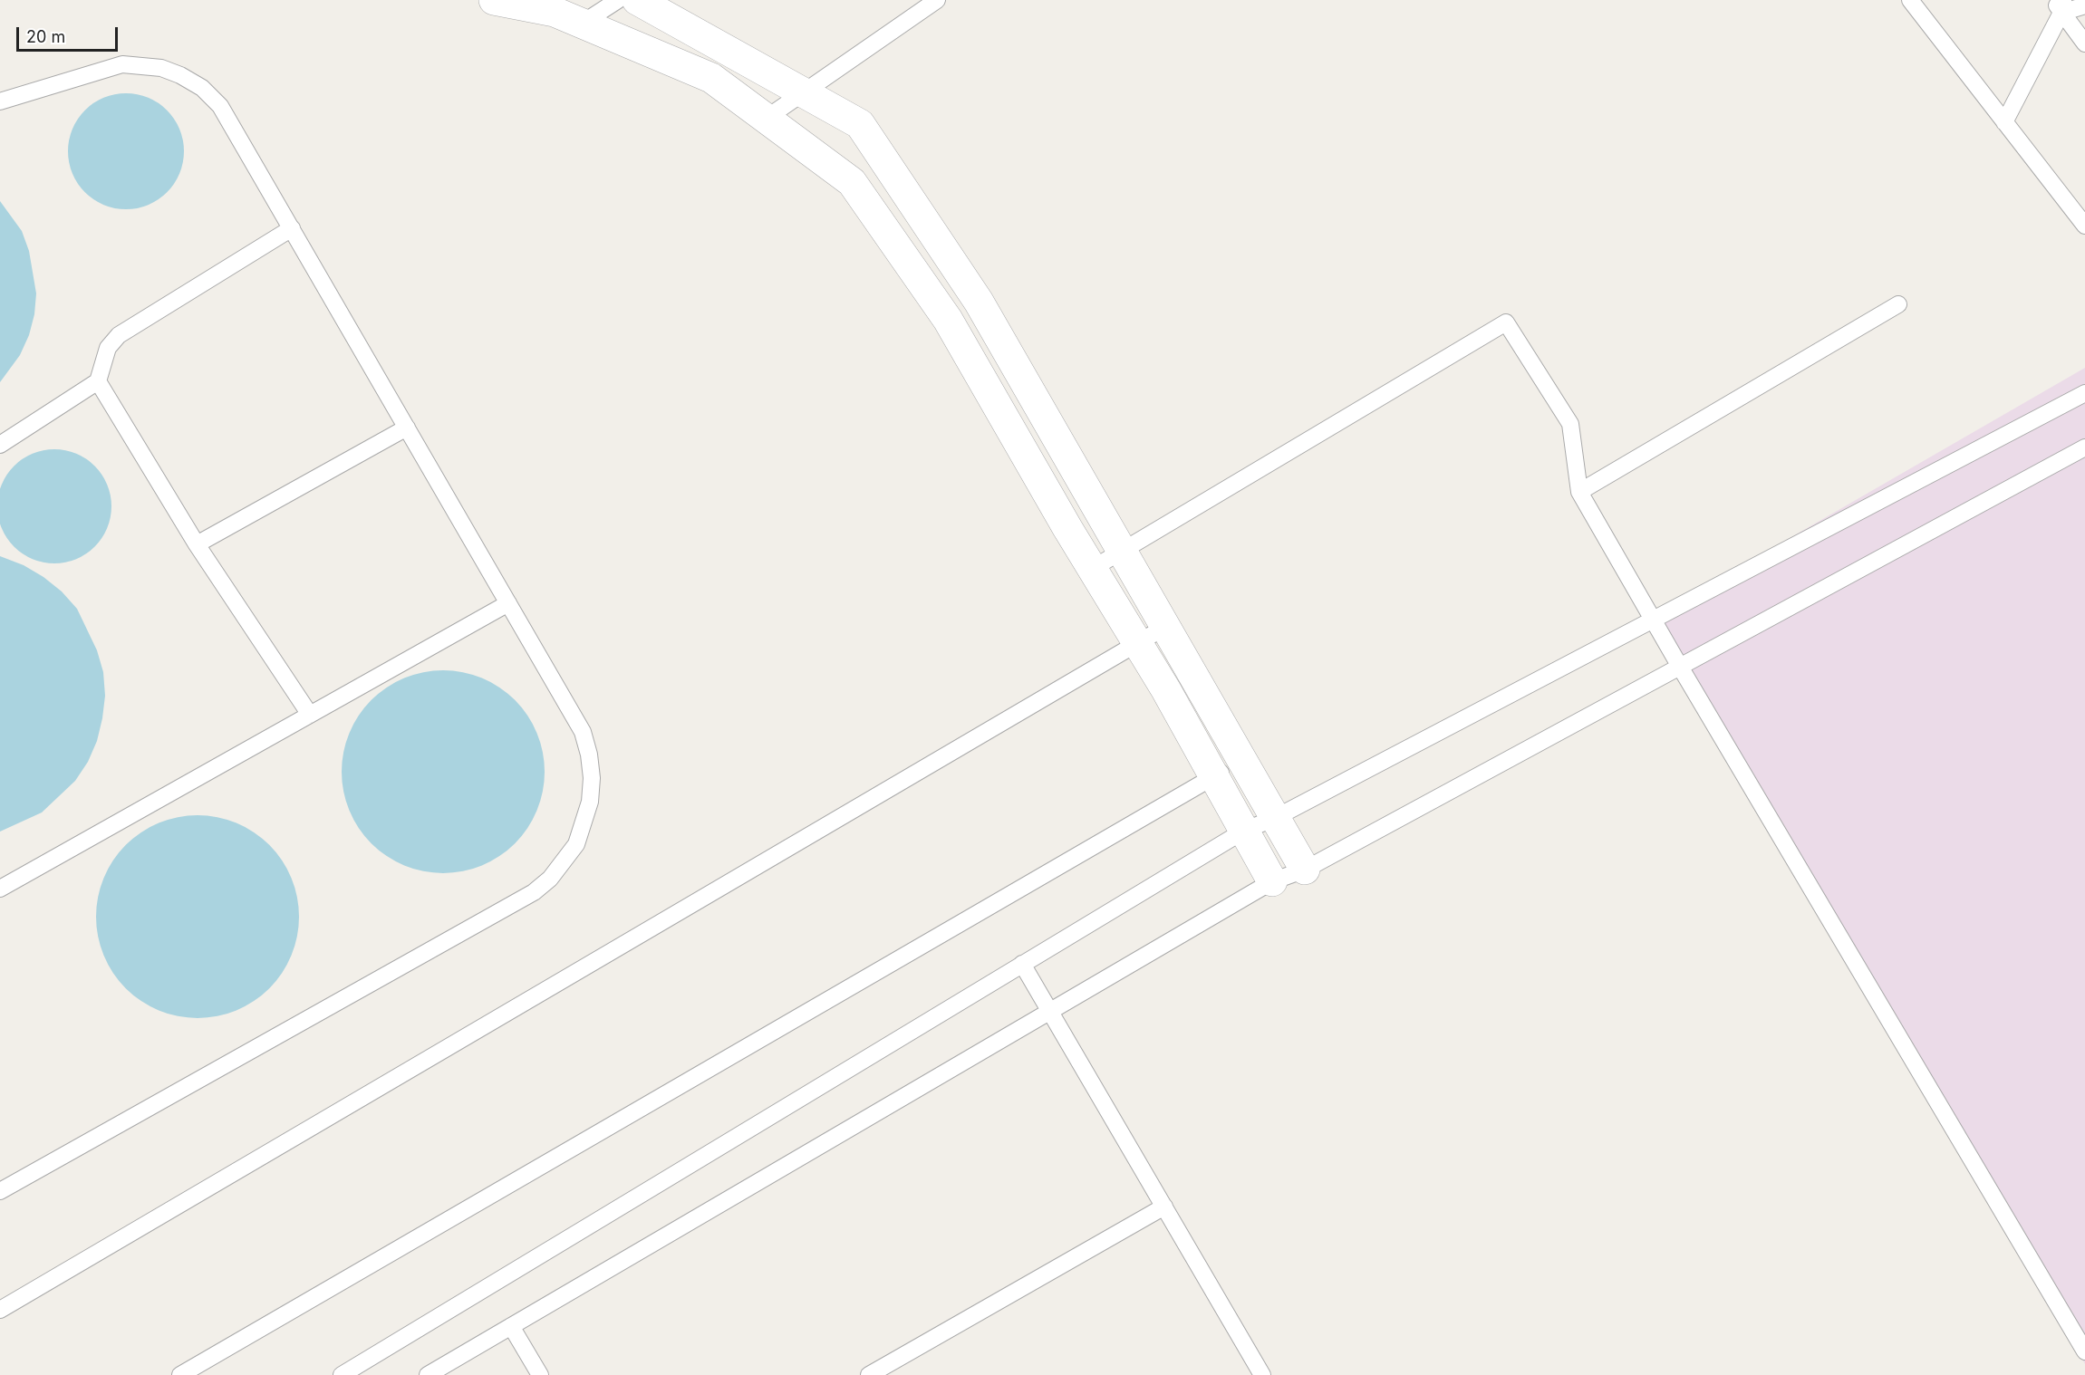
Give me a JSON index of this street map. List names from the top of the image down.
{
  "scale_bar": "20 m"
}
